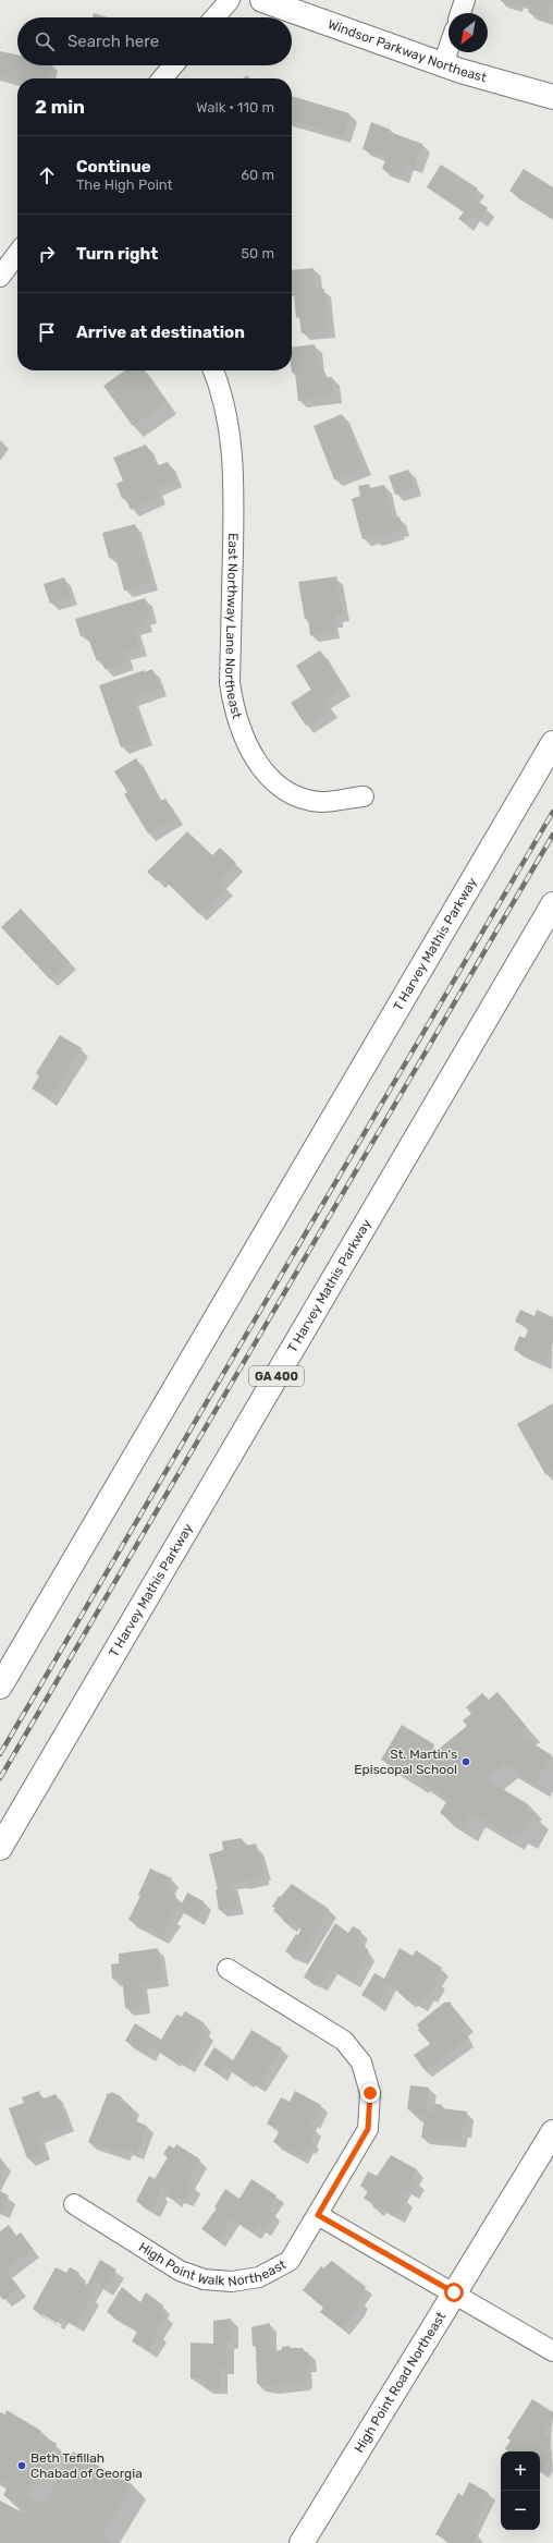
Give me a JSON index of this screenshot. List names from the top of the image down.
{
  "streets": {
    "main road": [
      "Windsor Parkway Northeast",
      "T Harvey Mathis Parkway",
      "GA 400",
      "High Point Road Northeast"
    ],
    "street": ["East Northway Lane Northeast", "High Point Walk Northeast"]
  },
  "places": ["St. Martin's Episcopal School", "Beth Tefillah Chabad of Georgia"],
  "north": "bottom left",
  "page": {
    "search": "Search here",
    "heading": ["2 min", "Walk · 110 m"],
    "list": [
      ["Continue", "The High Point", "60 m"],
      ["Turn right", "50 m"],
      "Arrive at destination"
    ],
    "map_buttons": ["+", "−"]
  }
}
